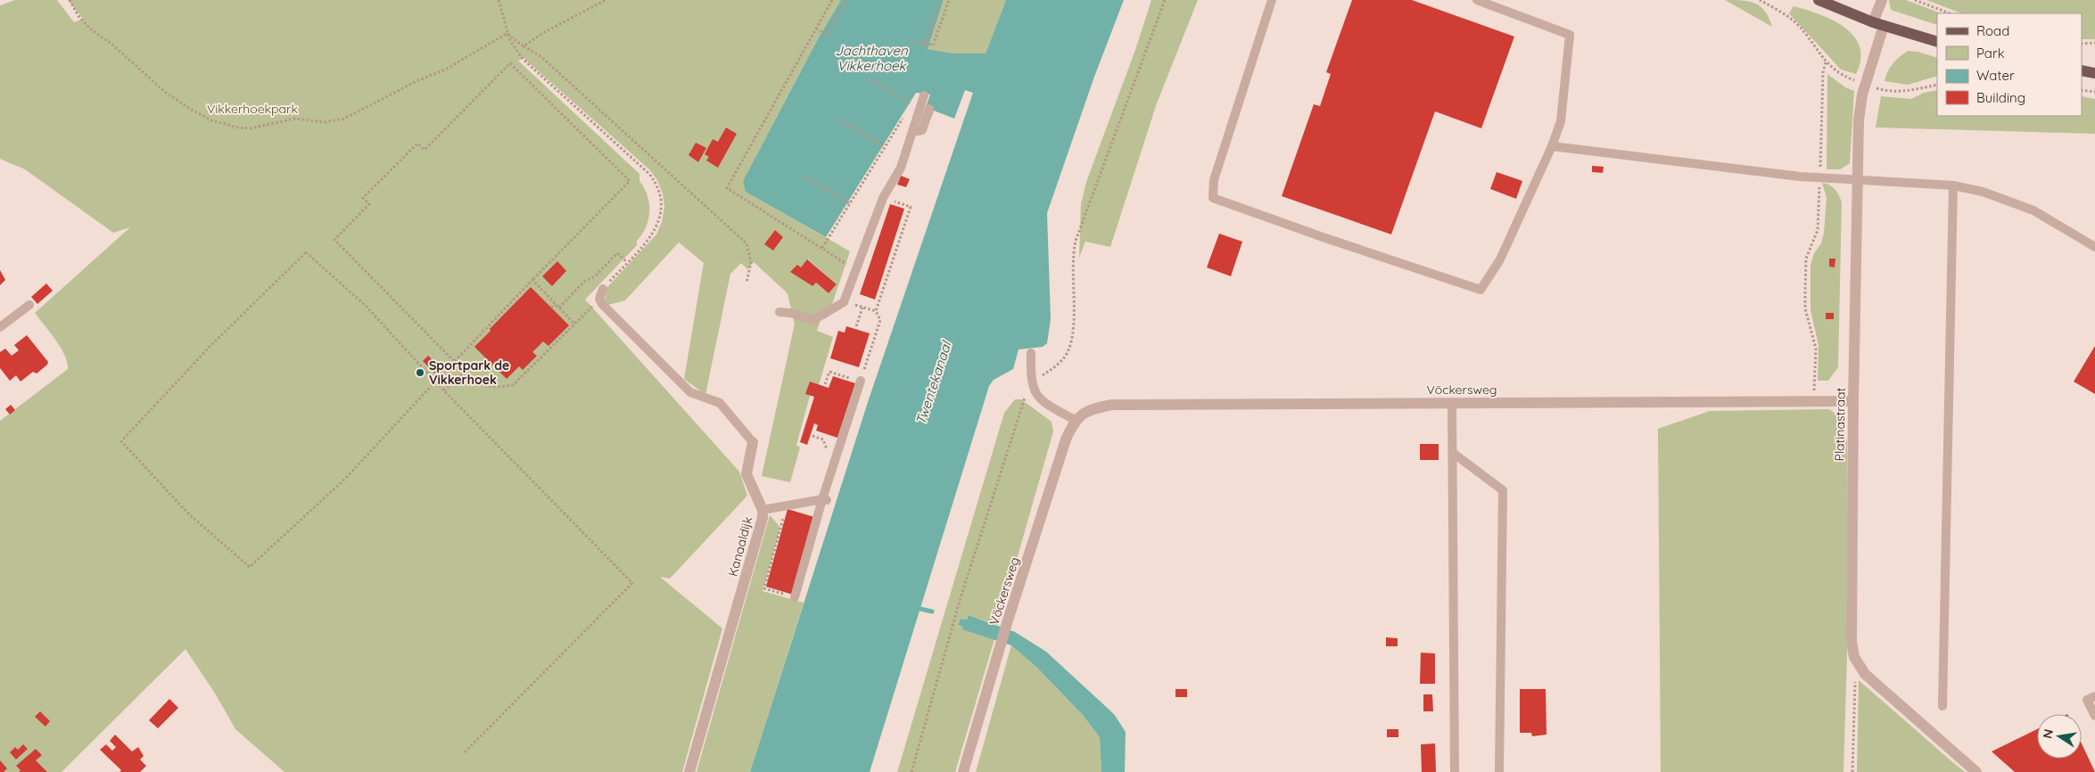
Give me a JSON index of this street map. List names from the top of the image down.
{
  "streets": {
    "street": ["Vöckersweg", "Platinastraat", "Kanaaldijk"]
  },
  "crossings": [
    ["Vöckersweg", "Platinastraat"]
  ],
  "water": ["Jachthaven Vikkerhoek", "Twentekanaal"],
  "parks": ["Vikkerhoekpark"],
  "places": ["Sportpark de Vikkerhoek"],
  "legend": [
    "Road",
    "Park",
    "Water",
    "Building"
  ],
  "north": "left"
}
